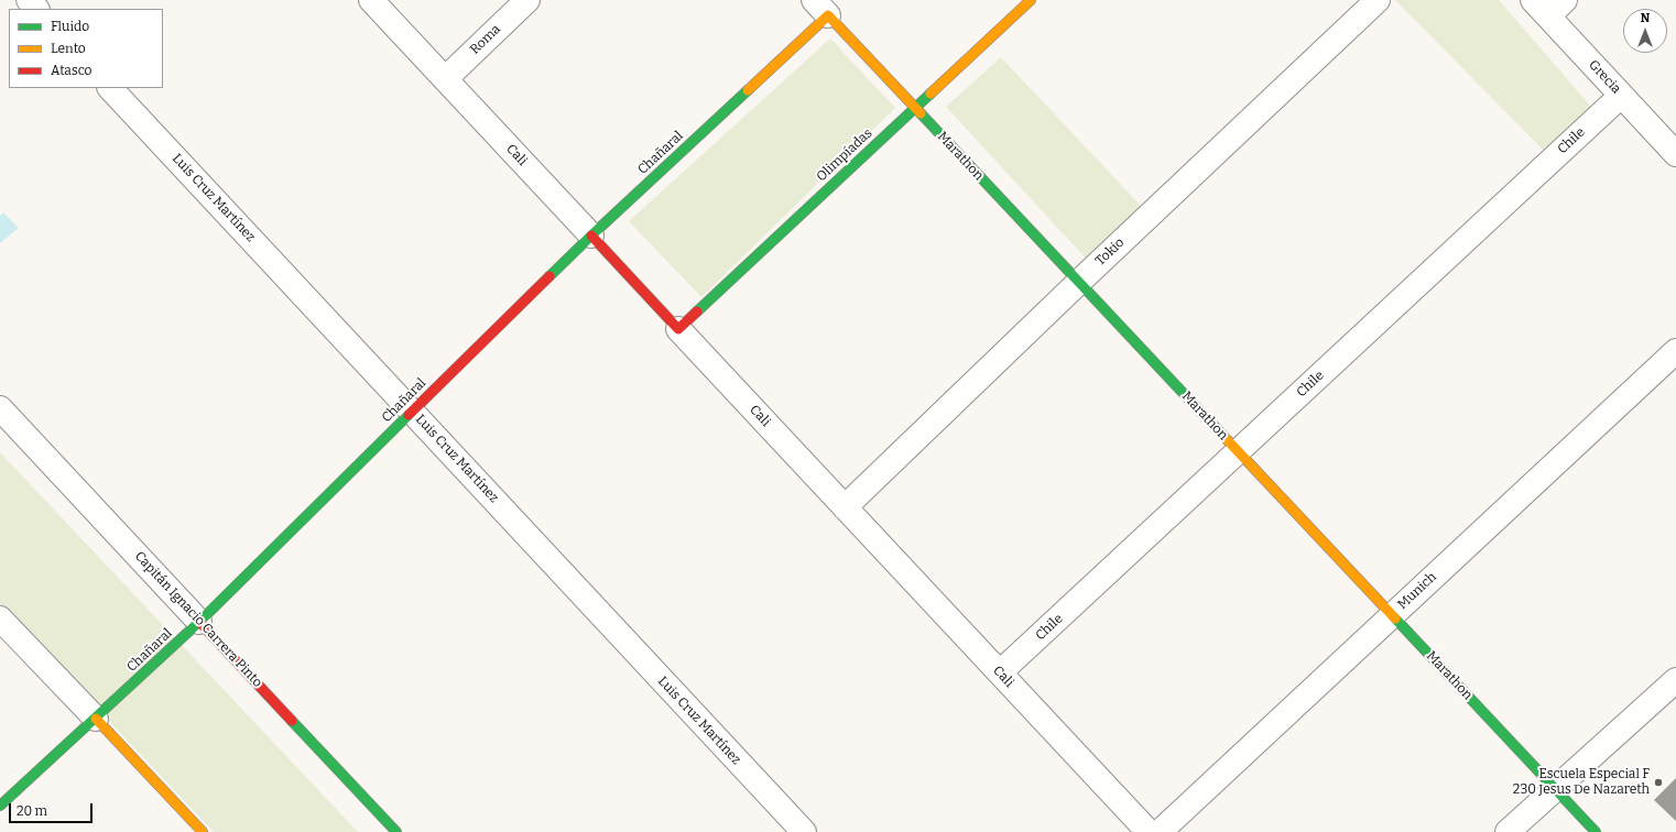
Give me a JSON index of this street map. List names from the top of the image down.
{
  "streets": {
    "street": [
      "Roma",
      "Grecia",
      "Chile",
      "Chañaral",
      "Cali",
      "Olimpíadas",
      "Marathon",
      "Luis Cruz Martínez",
      "Tokio",
      "Munich",
      "Capitán Ignacio Carrera Pinto"
    ]
  },
  "crossings": [
    ["Roma", "Cali"],
    ["Grecia", "Chile"],
    ["Chile", "Cali"],
    ["Chile", "Marathon"],
    ["Chañaral", "Cali"],
    ["Chañaral", "Marathon"],
    ["Chañaral", "Luis Cruz Martínez"],
    ["Chañaral", "Capitán Ignacio Carrera Pinto"],
    ["Cali", "Olimpíadas"],
    ["Cali", "Tokio"],
    ["Olimpíadas", "Marathon"],
    ["Marathon", "Tokio"],
    ["Marathon", "Munich"]
  ],
  "places": ["Escuela Especial F 230 Jesus De Nazareth"],
  "legend": ["Fluido", "Lento", "Atasco"],
  "scale_bar": "20 m",
  "north": "top"
}
